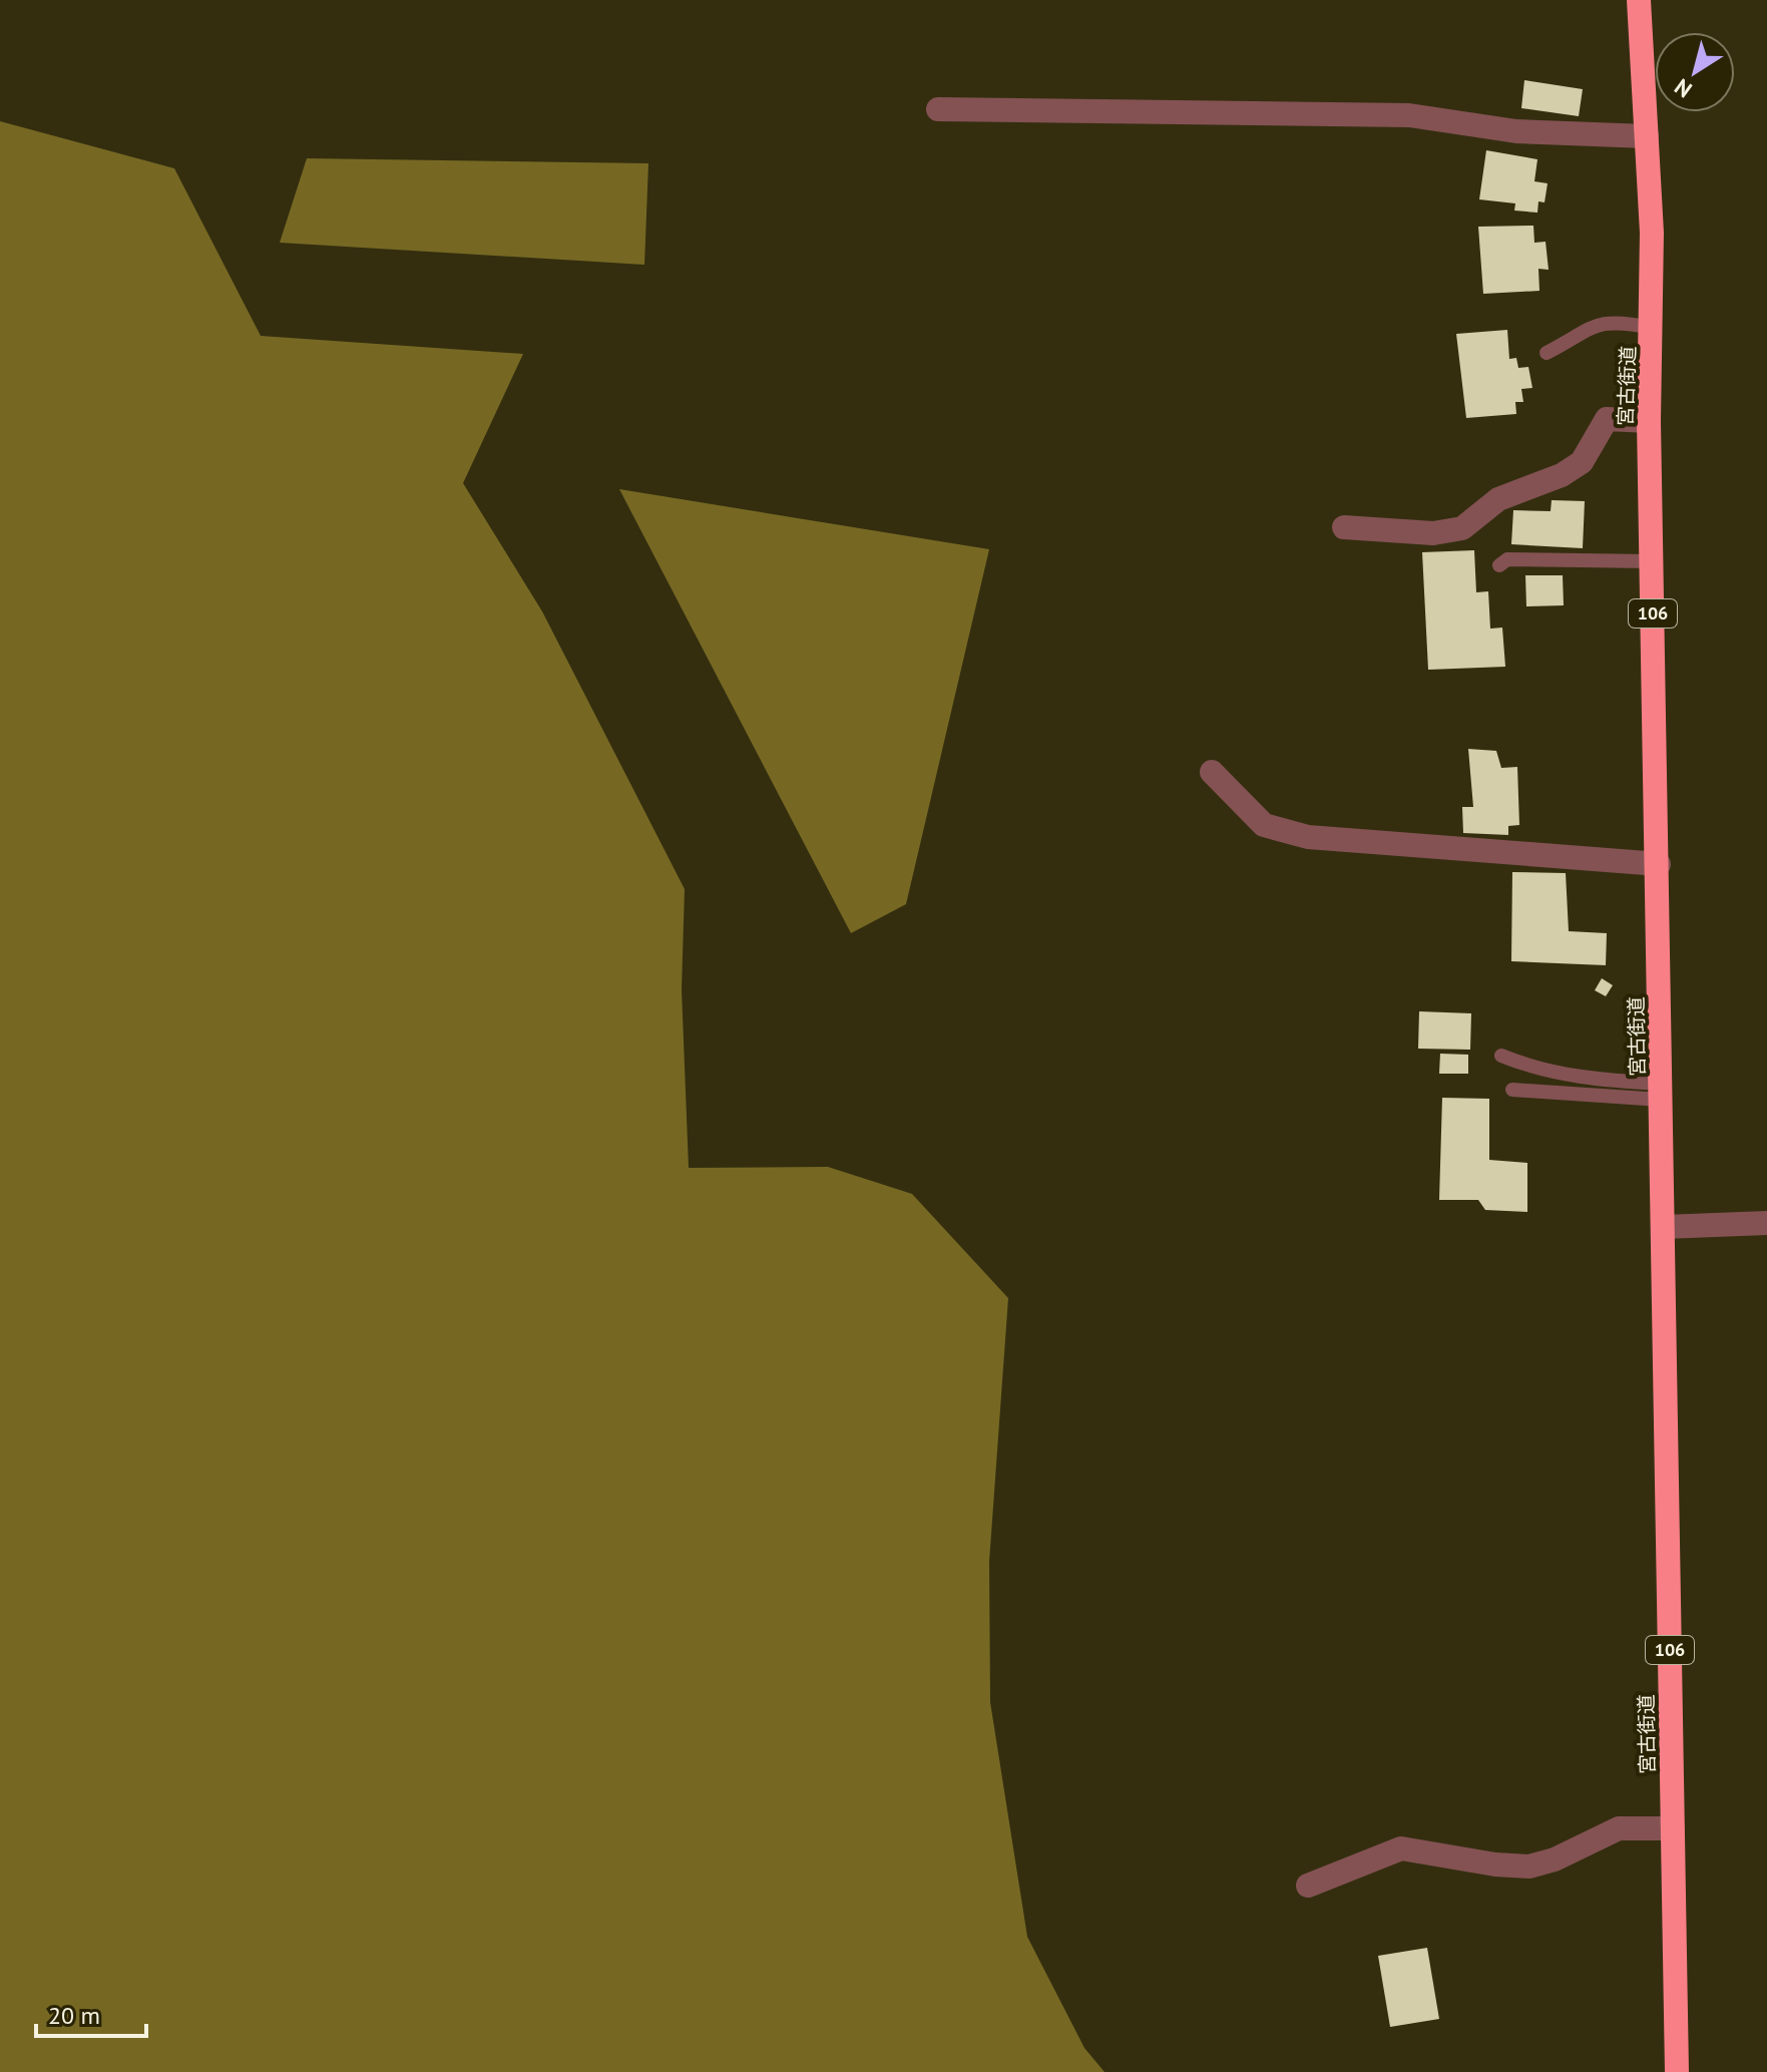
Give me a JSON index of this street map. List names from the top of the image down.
{
  "streets": {
    "highway": ["宮古街道", "106"]
  },
  "scale_bar": "20 m",
  "north": "bottom left"
}
